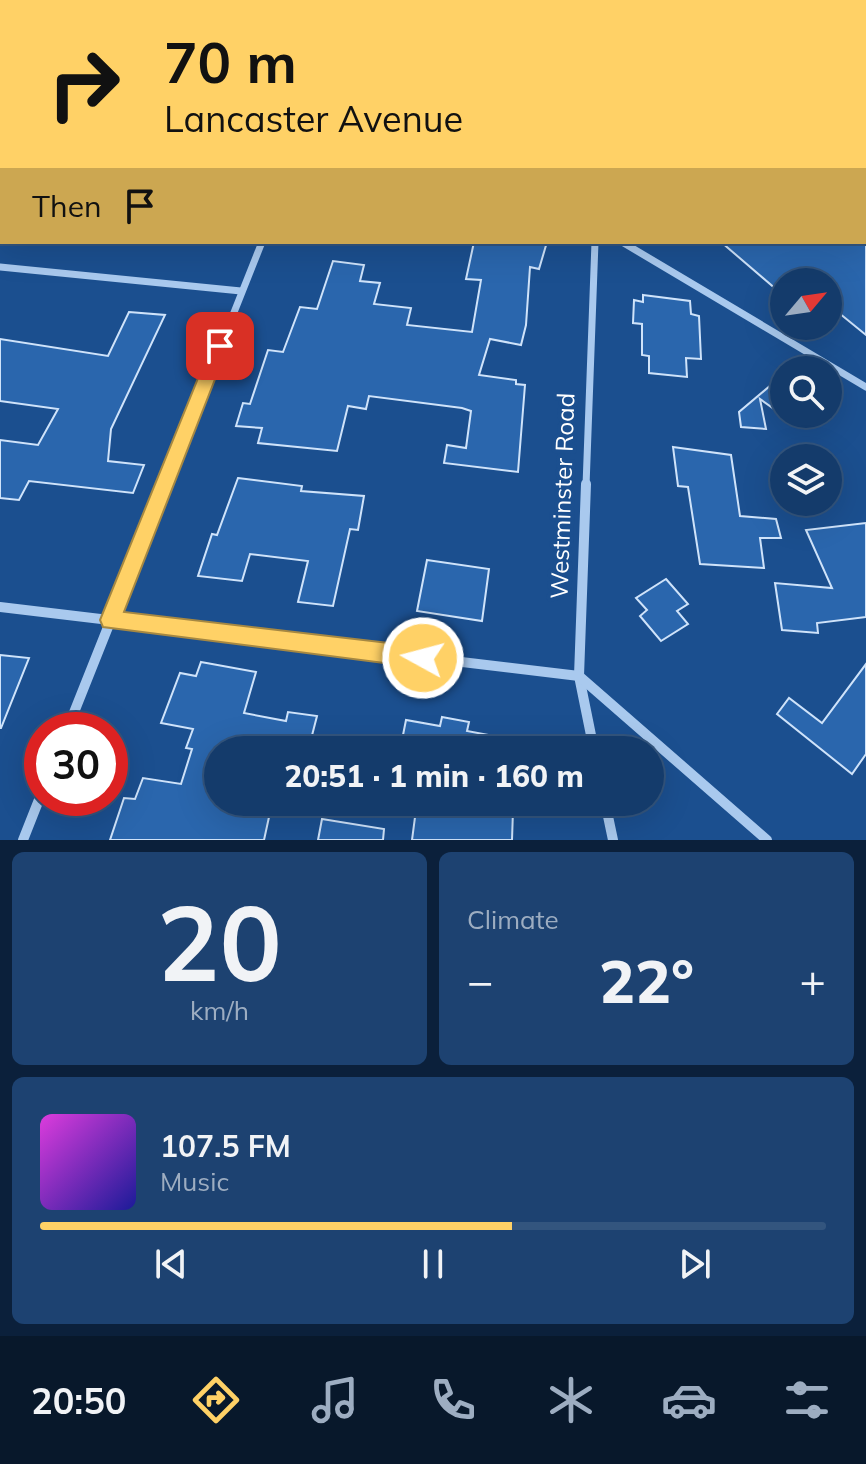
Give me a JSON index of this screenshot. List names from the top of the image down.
{
  "streets": {
    "street": ["Westminster Road"]
  },
  "north": "top right",
  "page": {
    "turn": ["70 m", "Lancaster Avenue"],
    "then": "Then",
    "limit": "30",
    "trip": "20:51 · 1 min · 160 m",
    "tile": [
      ["20", "km/h"],
      "Climate"
    ],
    "heat": ["−", "22°", "+"],
    "song": ["107.5 FM", "Music"],
    "tabs": "20:50"
  }
}
